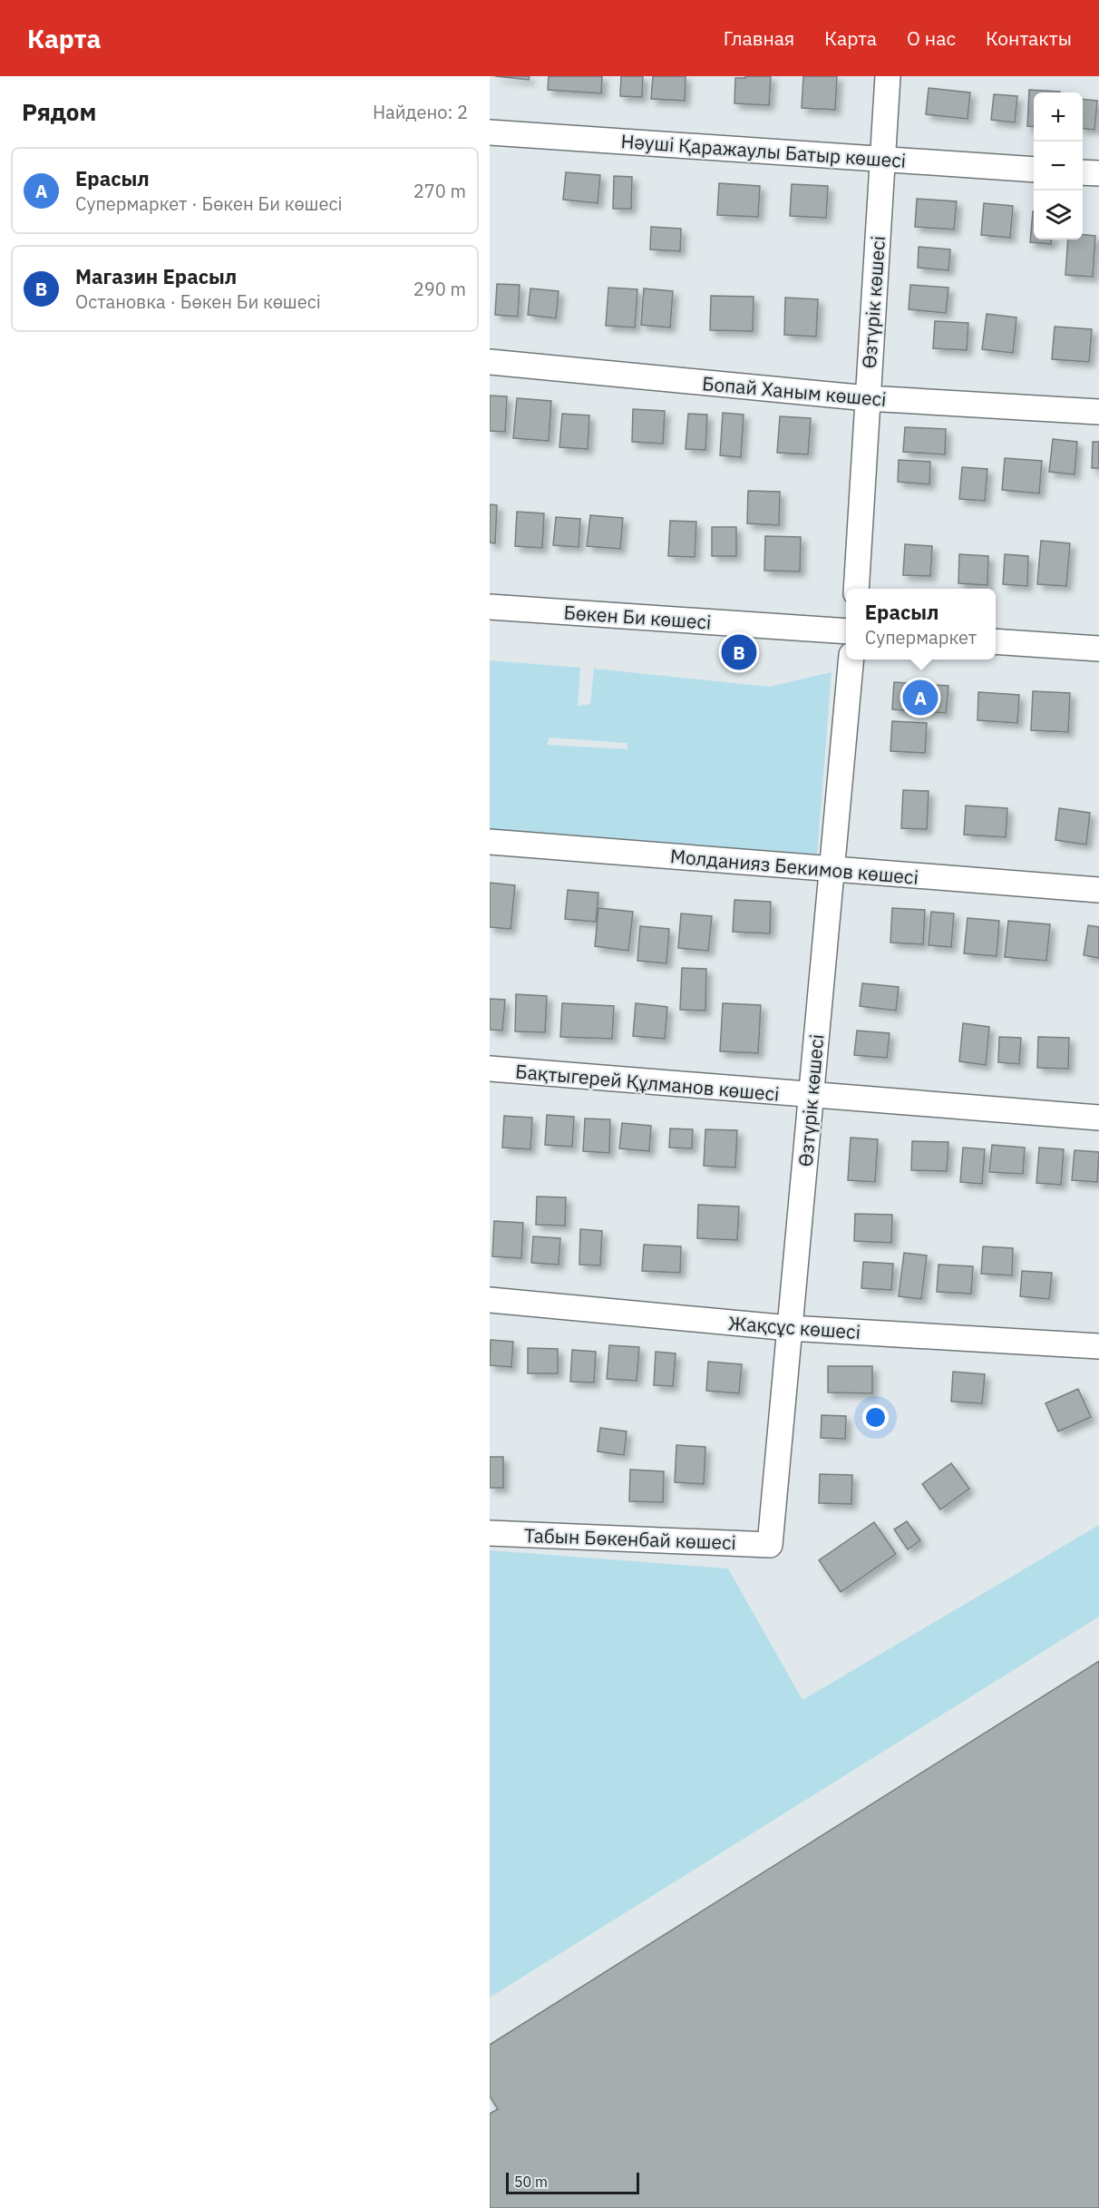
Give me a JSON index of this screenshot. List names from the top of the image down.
{
  "streets": {
    "street": [
      "Нәуші Қаражаулы Батыр көшесі",
      "Өзтүрік көшесі",
      "Бопай Ханым көшесі",
      "Бөкен Би көшесі",
      "Молданияз Бекимов көшесі",
      "Бақтыгерей Құлманов көшесі",
      "Жақсұс көшесі",
      "Табын Бөкенбай көшесі"
    ]
  },
  "crossings": [
    ["Нәуші Қаражаулы Батыр көшесі", "Өзтүрік көшесі"],
    ["Өзтүрік көшесі", "Бопай Ханым көшесі"],
    ["Өзтүрік көшесі", "Молданияз Бекимов көшесі"],
    ["Өзтүрік көшесі", "Бақтыгерей Құлманов көшесі"],
    ["Өзтүрік көшесі", "Жақсұс көшесі"],
    ["Өзтүрік көшесі", "Табын Бөкенбай көшесі"]
  ],
  "scale_bar": "50 m",
  "page": {
    "header": "Карта",
    "nav": [
      "Главная",
      "Карта",
      "О нас",
      "Контакты"
    ],
    "heading": ["Рядом", "Найдено: 2"],
    "map_buttons": ["+", "−"],
    "list": [
      {
        "mark": "A",
        "name": "Ерасыл",
        "note": "Супермаркет · Бөкен Би көшесі",
        "value": "270 m"
      },
      {
        "mark": "B",
        "name": "Магазин Ерасыл",
        "note": "Остановка · Бөкен Би көшесі",
        "value": "290 m"
      }
    ],
    "popup": ["Ерасыл", "Супермаркет"],
    "pins": ["B", "A"],
    "scale": "50 m"
  }
}
